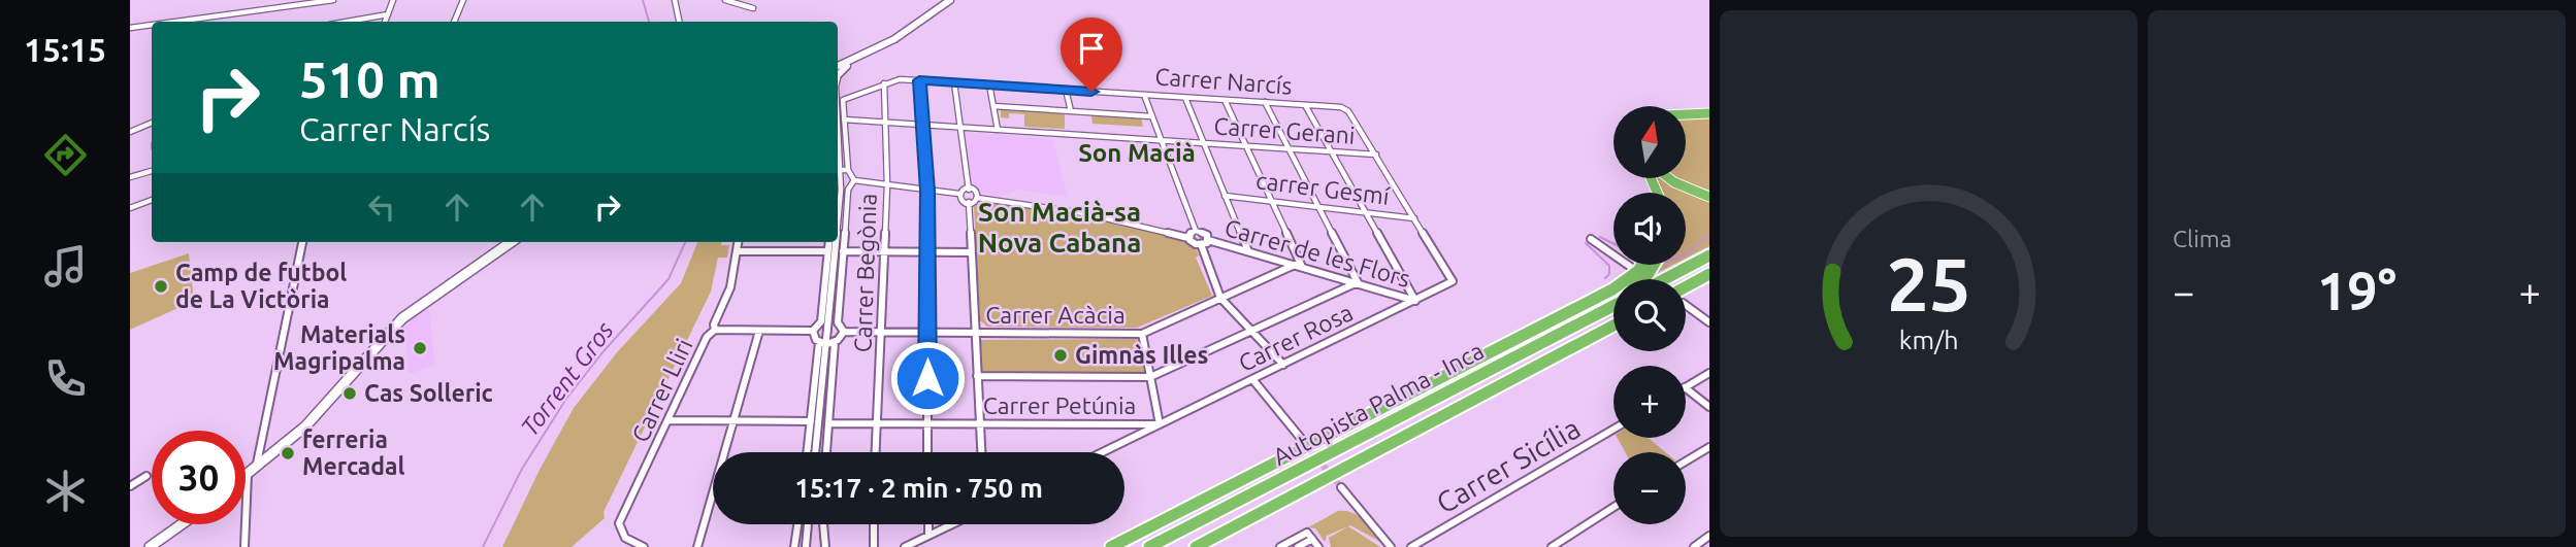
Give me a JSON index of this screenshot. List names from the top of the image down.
{
  "streets": {
    "highway": ["Autopista Palma - Inca"],
    "street": [
      "Carrer Narcís",
      "Carrer Gerani",
      "carrer Gesmí",
      "Carrer de les Flors",
      "Carrer Begònia",
      "Carrer Acàcia",
      "Carrer Rosa",
      "Carrer Lliri",
      "Carrer Petúnia",
      "Carrer Sicília"
    ]
  },
  "crossings": [
    ["Carrer Narcís", "Carrer Gerani"],
    ["Carrer Narcís", "Carrer Begònia"],
    ["Carrer Gerani", "Carrer Begònia"],
    ["carrer Gesmí", "Carrer Rosa"],
    ["Carrer de les Flors", "Carrer Acàcia"],
    ["Carrer de les Flors", "Carrer Rosa"],
    ["Carrer Begònia", "Carrer Acàcia"],
    ["Carrer Begònia", "Carrer Petúnia"],
    ["Carrer Rosa", "Carrer Petúnia"]
  ],
  "districts": ["Son Macià", "Son Macià-sa Nova Cabana"],
  "water": ["Torrent Gros"],
  "places": [
    "Camp de futbol de La Victòria",
    "Materials Magripalma",
    "Gimnàs Illes",
    "Cas Solleric",
    "ferreria Mercadal"
  ],
  "north": "top",
  "page": {
    "tabs": "15:15",
    "tile": "Clima",
    "turn": ["510 m", "Carrer Narcís"],
    "map_buttons": ["+", "−"],
    "heat": ["−", "19°", "+"],
    "limit": "30",
    "trip": "15:17 · 2 min · 750 m",
    "gauge": ["25", "km/h"]
  }
}
